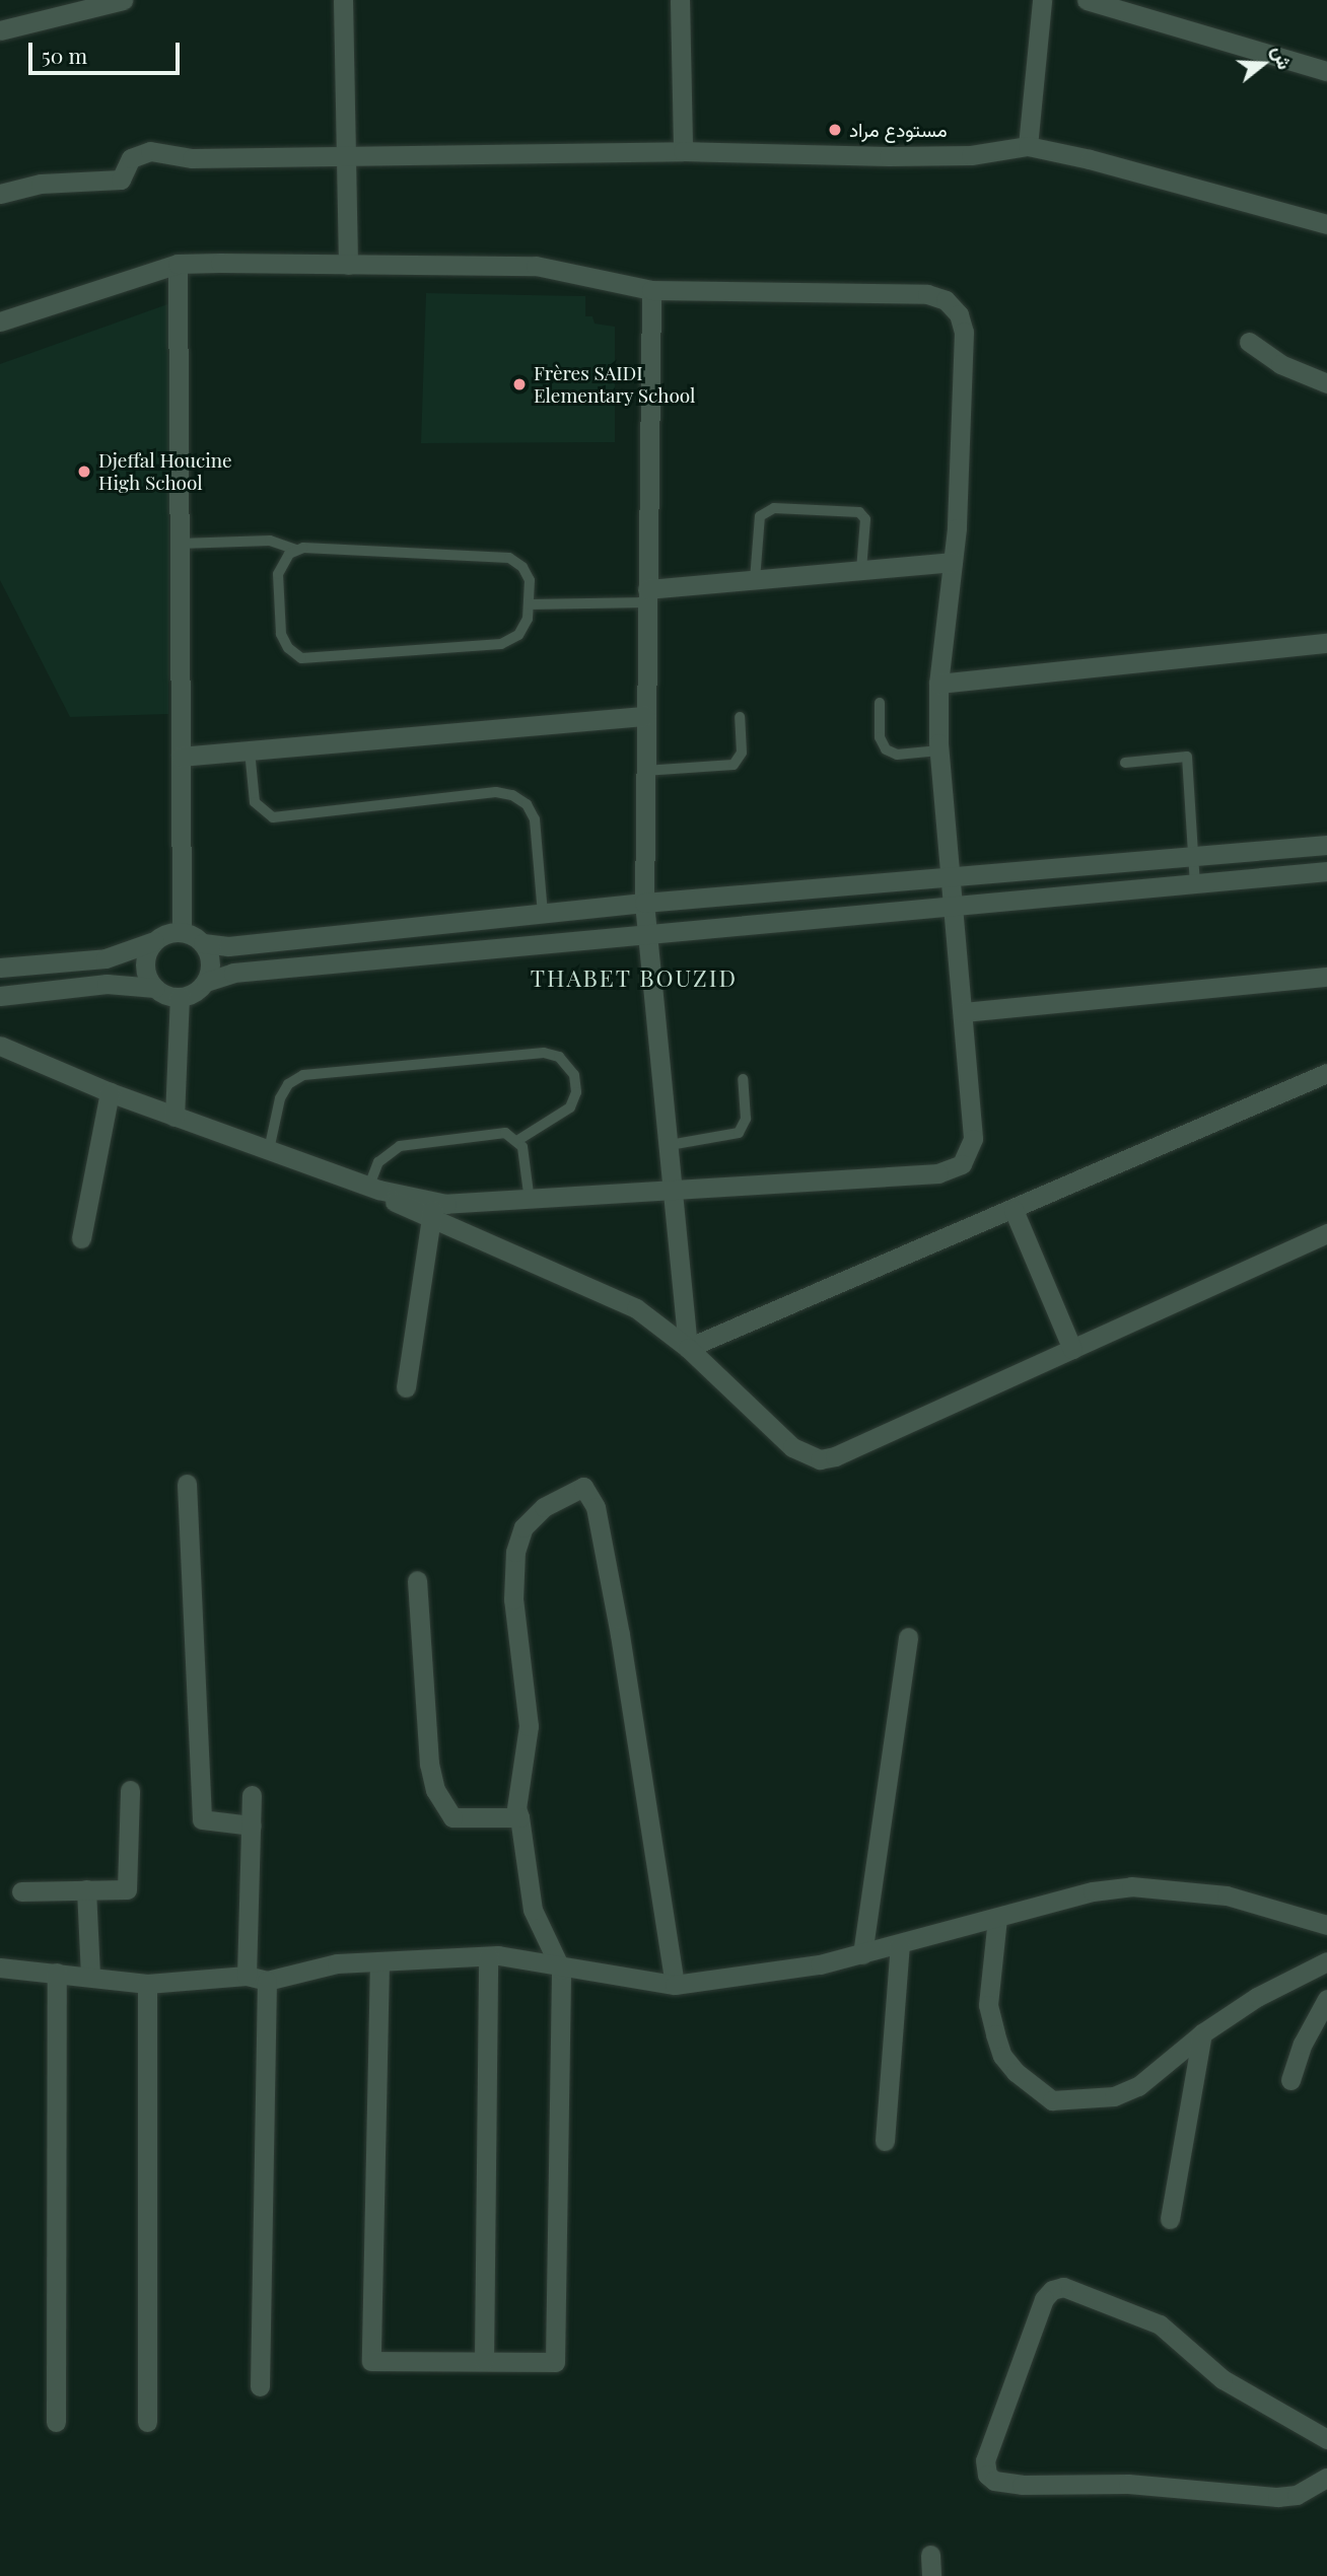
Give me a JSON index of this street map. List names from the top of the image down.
{
  "districts": ["THABET BOUZID"],
  "places": ["مستودع مراد", "Frères SAIDI Elementary School", "Djeffal Houcine High School"],
  "scale_bar": "50 m",
  "north": "right"
}
